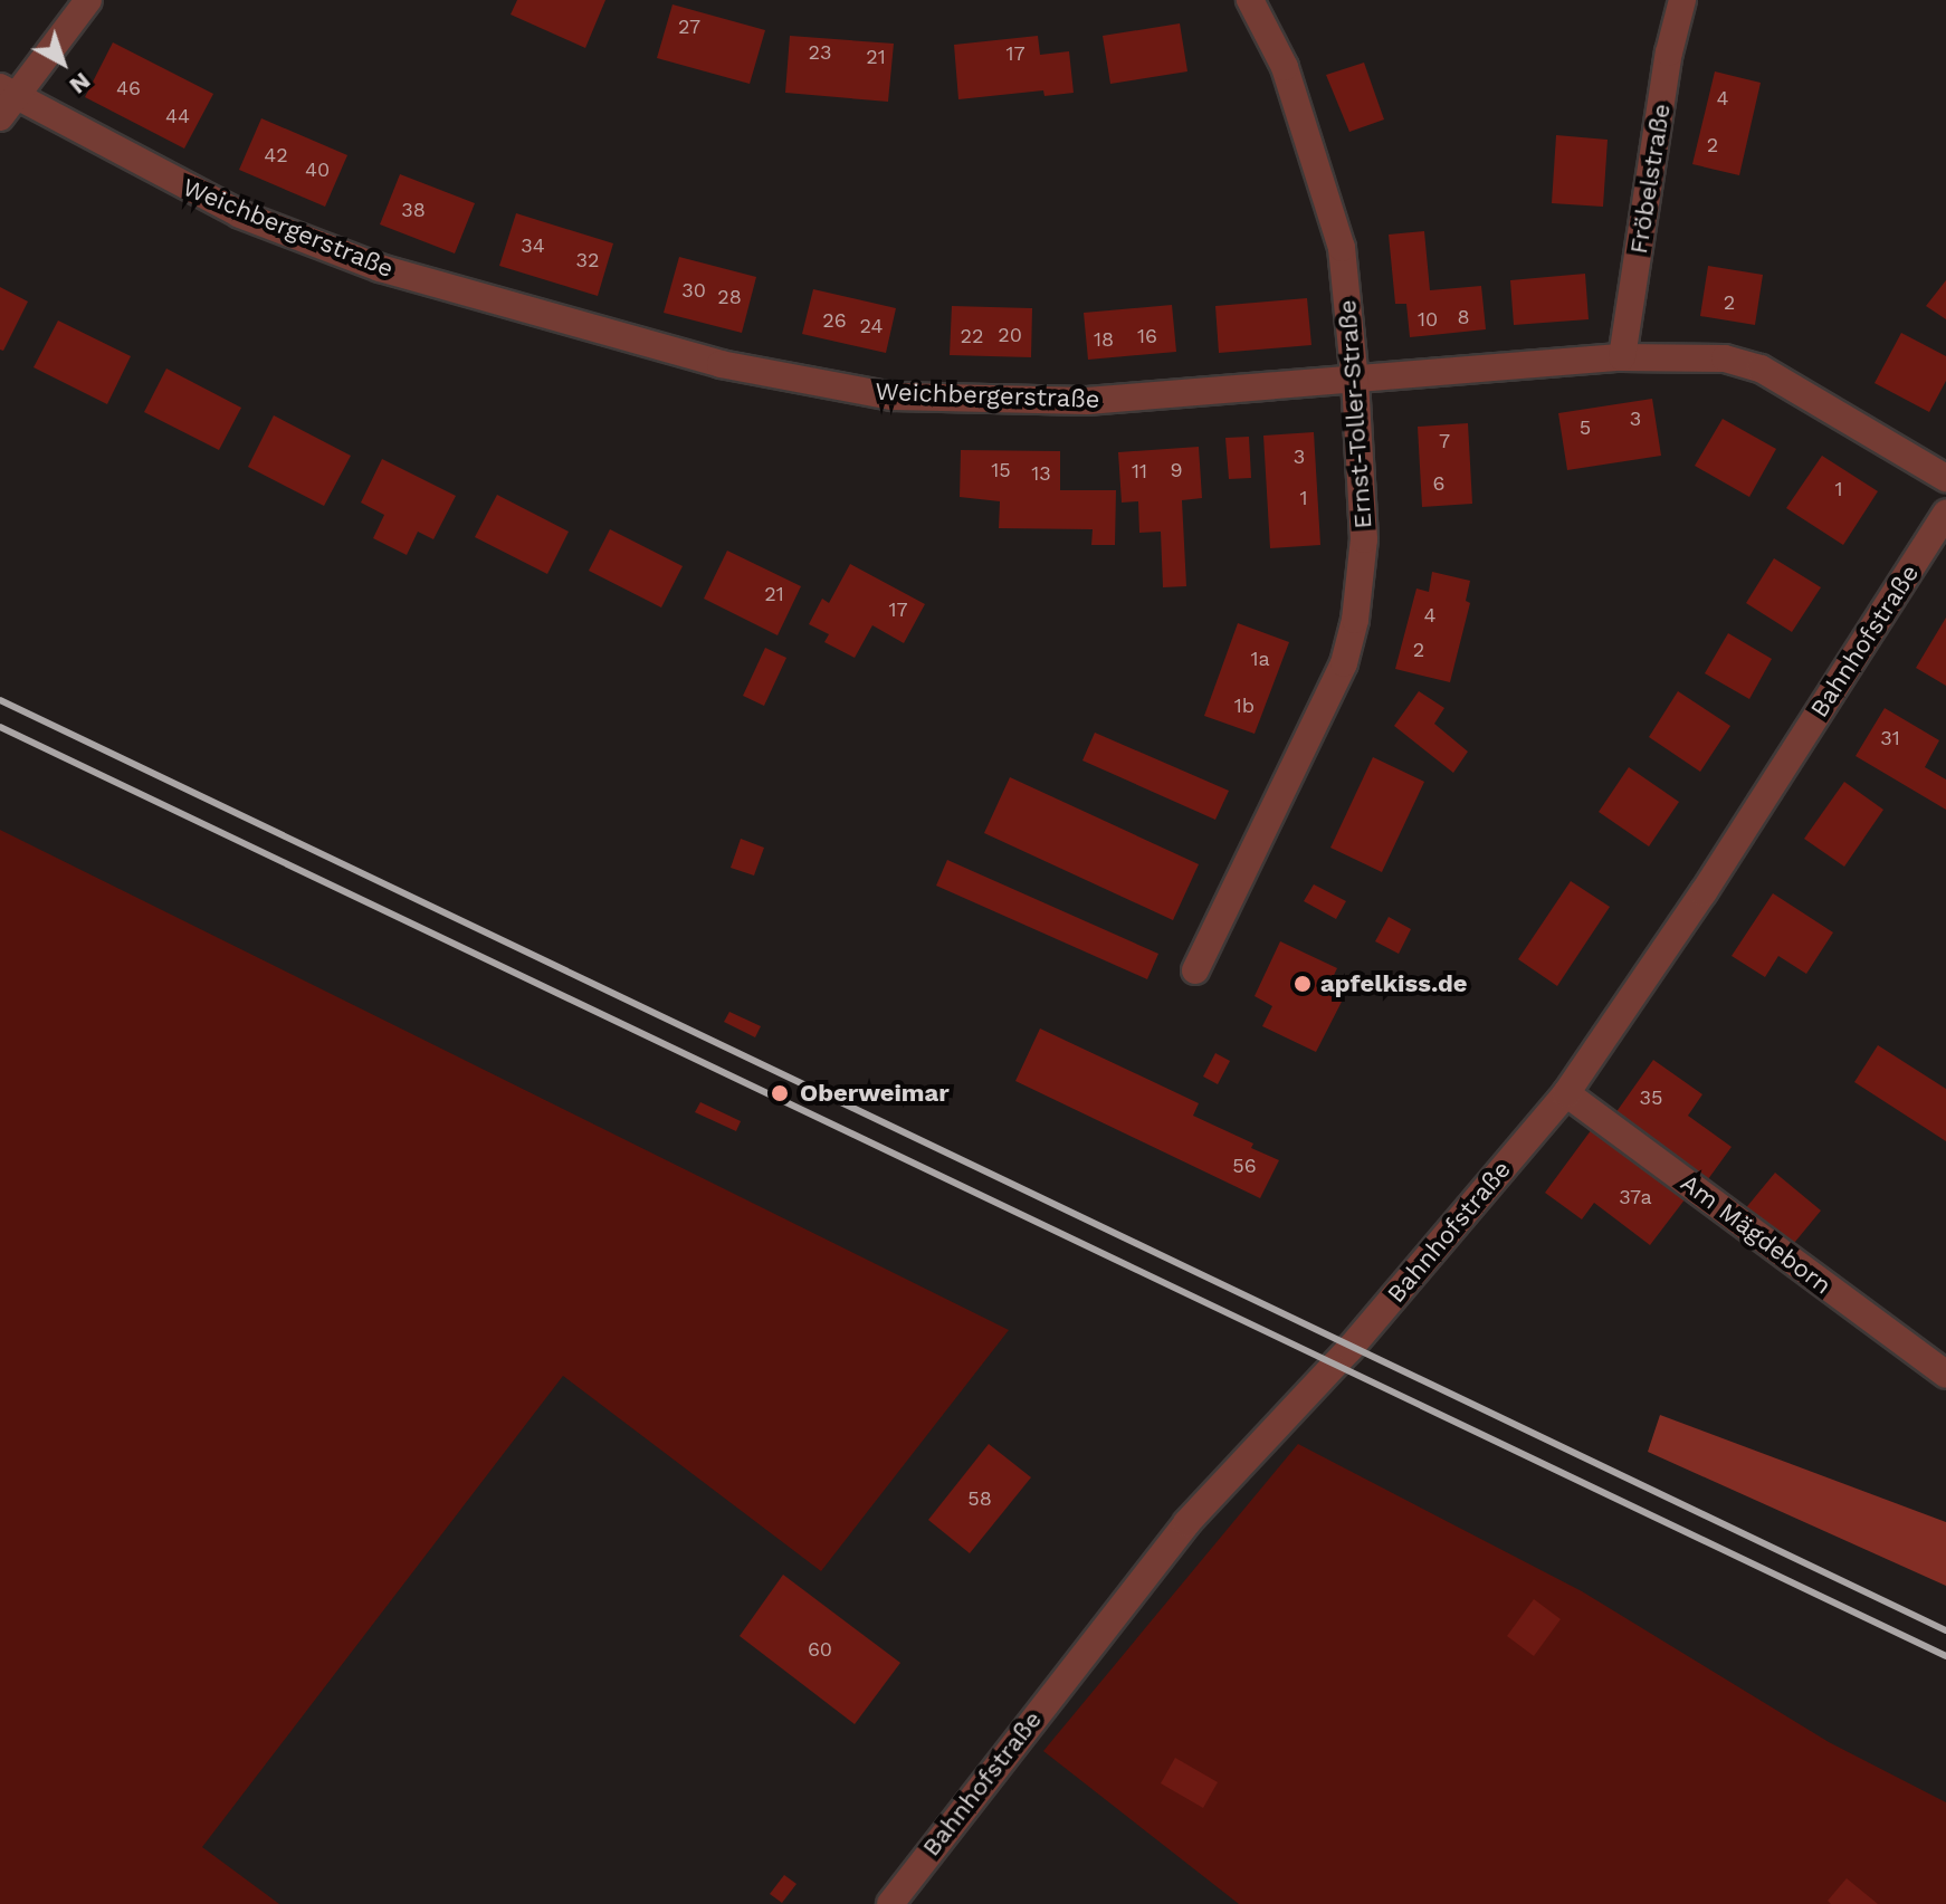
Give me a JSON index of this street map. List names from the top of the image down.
{
  "streets": {
    "street": [
      "Fröbelstraße",
      "Weichbergerstraße",
      "Ernst-Toller-Straße",
      "Bahnhofstraße",
      "Am Mägdeborn"
    ]
  },
  "crossings": [
    ["Fröbelstraße", "Weichbergerstraße"],
    ["Weichbergerstraße", "Ernst-Toller-Straße"],
    ["Bahnhofstraße", "Am Mägdeborn"]
  ],
  "places": ["apfelkiss.de", "Oberweimar"],
  "house_numbers": [
    "27",
    "23",
    "17",
    "21",
    "46",
    "4",
    "44",
    "2",
    "42",
    "40",
    "38",
    "34",
    "32",
    "30",
    "28",
    "2",
    "8",
    "10",
    "26",
    "24",
    "20",
    "22",
    "16",
    "18",
    "3",
    "5",
    "7",
    "3",
    "15",
    "9",
    "11",
    "13",
    "6",
    "1",
    "1",
    "21",
    "17",
    "4",
    "2",
    "1a",
    "1b",
    "31",
    "35",
    "56",
    "37a",
    "58",
    "60"
  ],
  "north": "bottom right"
}
